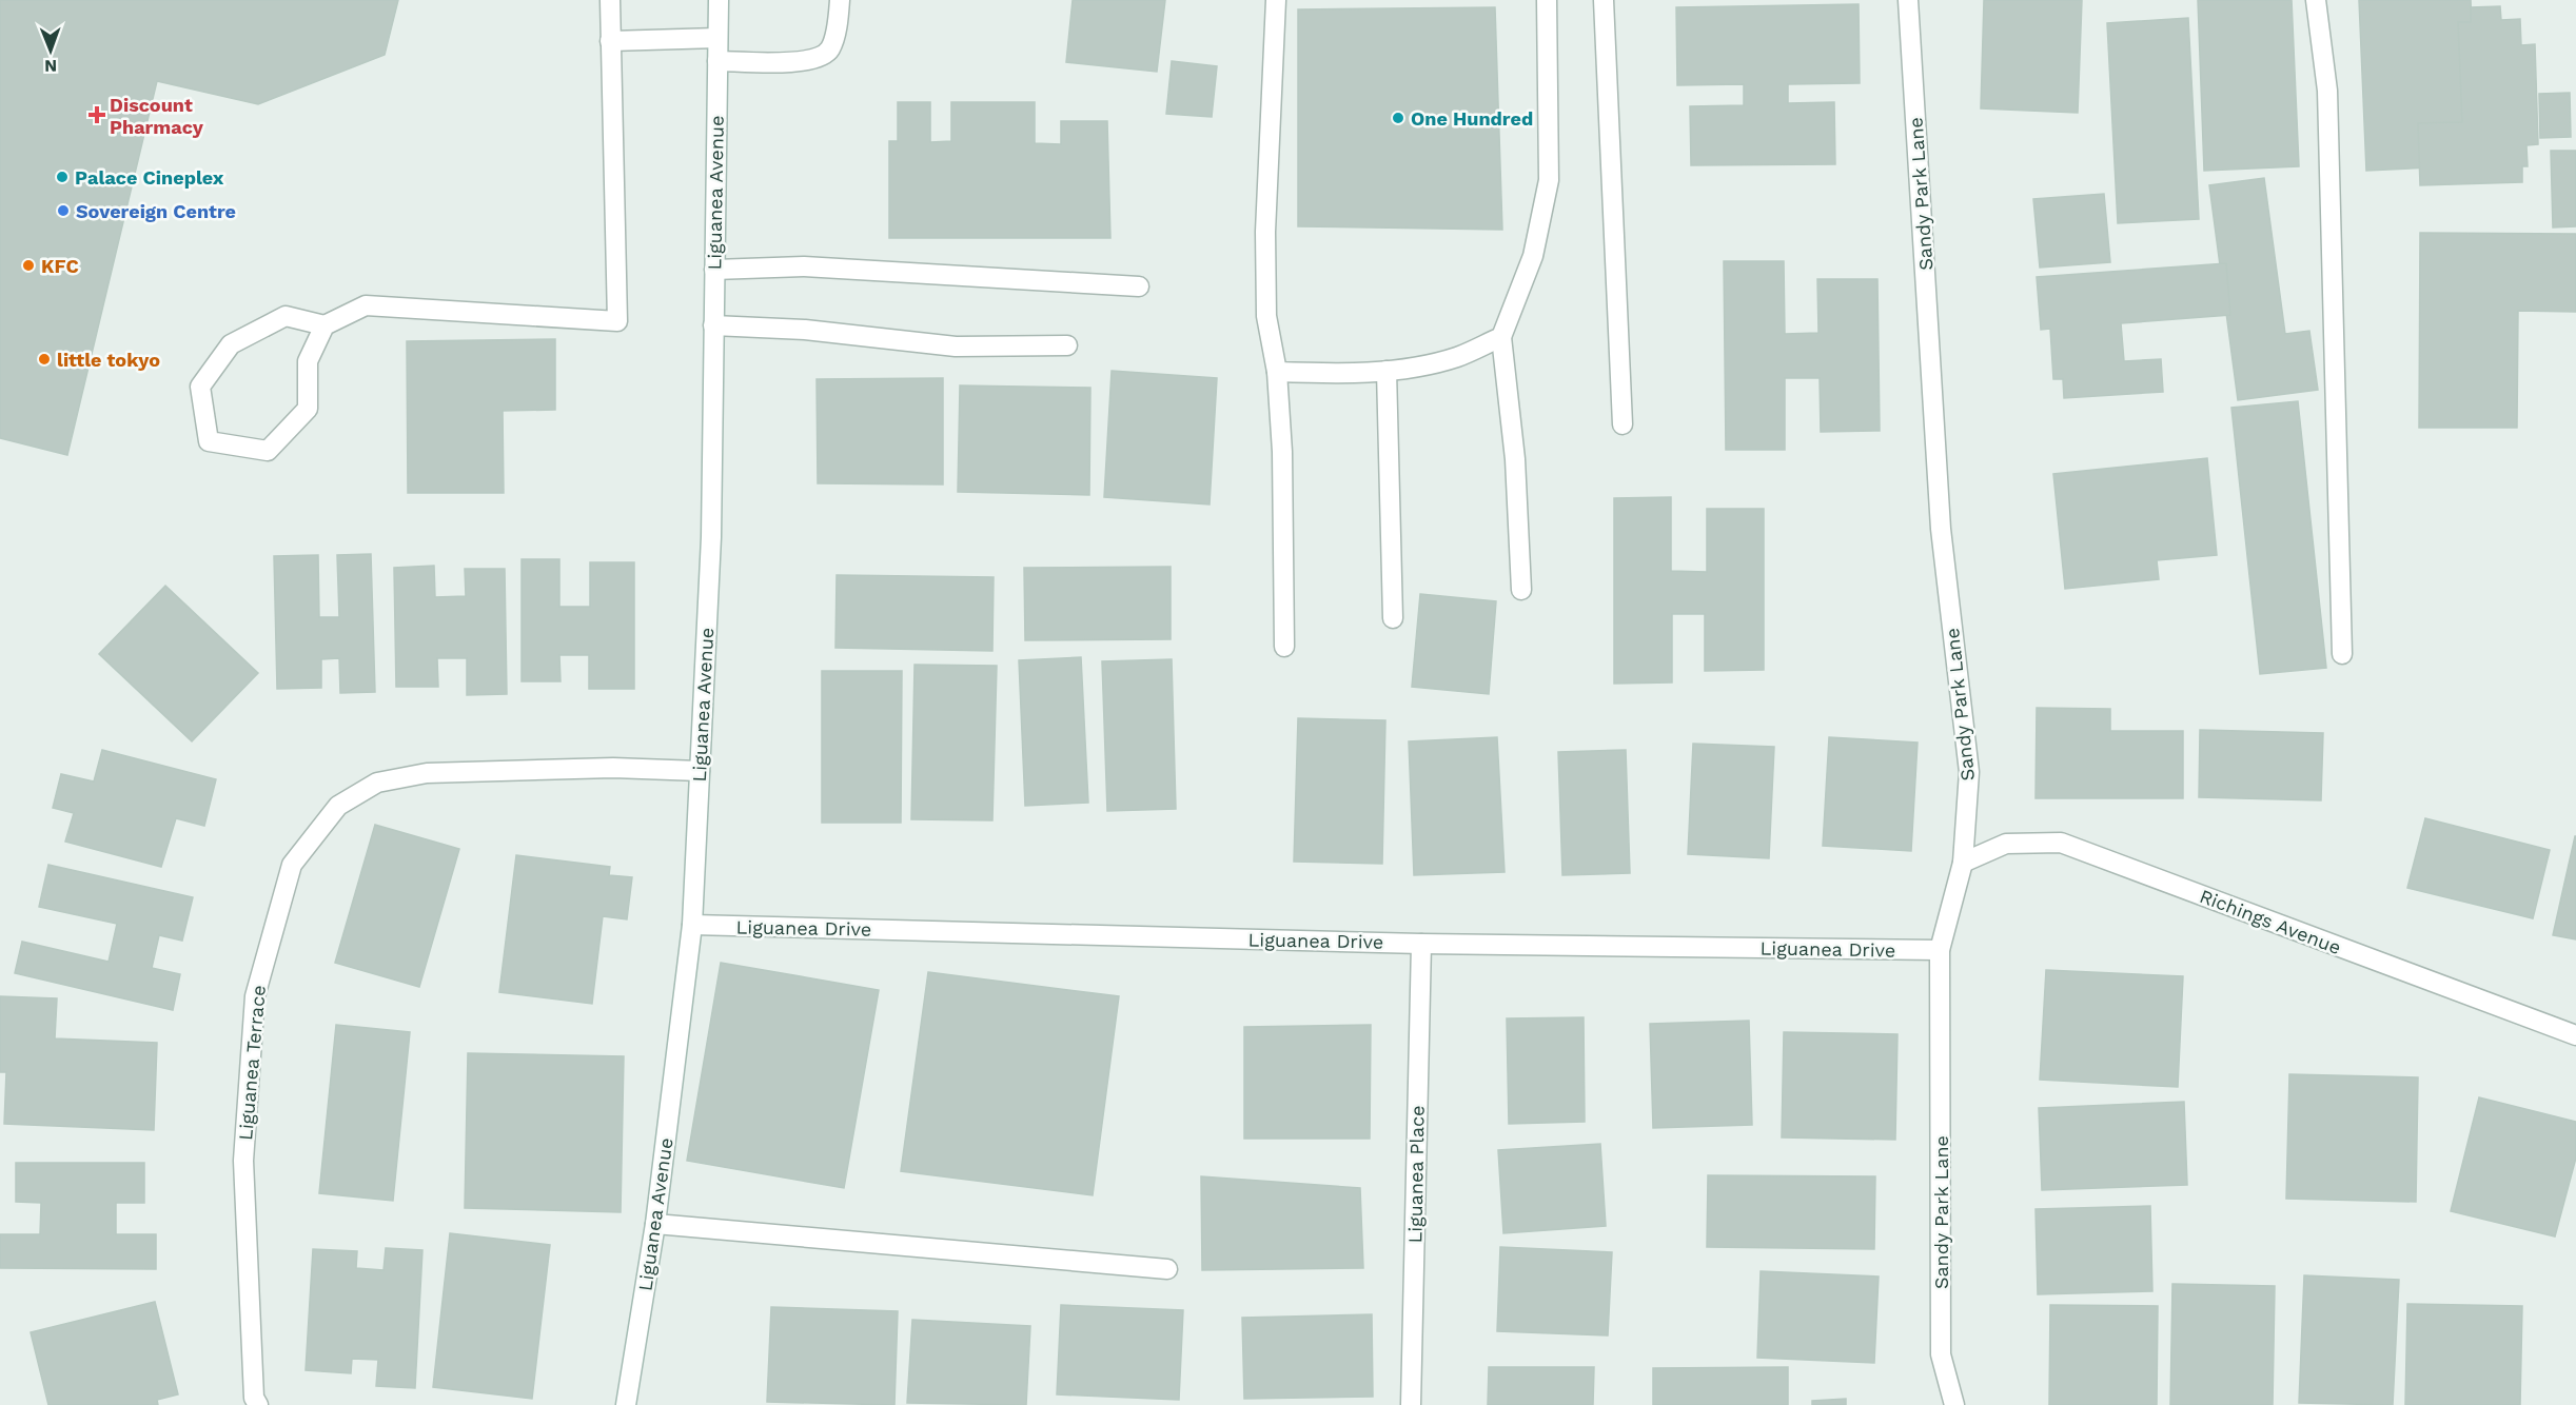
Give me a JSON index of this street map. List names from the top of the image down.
{
  "streets": {
    "street": [
      "Liguanea Avenue",
      "Sandy Park Lane",
      "Richings Avenue",
      "Liguanea Drive",
      "Liguanea Terrace",
      "Liguanea Place"
    ]
  },
  "crossings": [
    ["Liguanea Avenue", "Liguanea Drive"],
    ["Liguanea Avenue", "Liguanea Terrace"],
    ["Sandy Park Lane", "Richings Avenue"],
    ["Sandy Park Lane", "Liguanea Drive"],
    ["Liguanea Drive", "Liguanea Place"]
  ],
  "places": {
    "health": ["Discount Pharmacy"],
    "other": [
      "One Hundred",
      "Palace Cineplex",
      "Sovereign Centre",
      "KFC",
      "little tokyo"
    ]
  },
  "north": "bottom"
}
